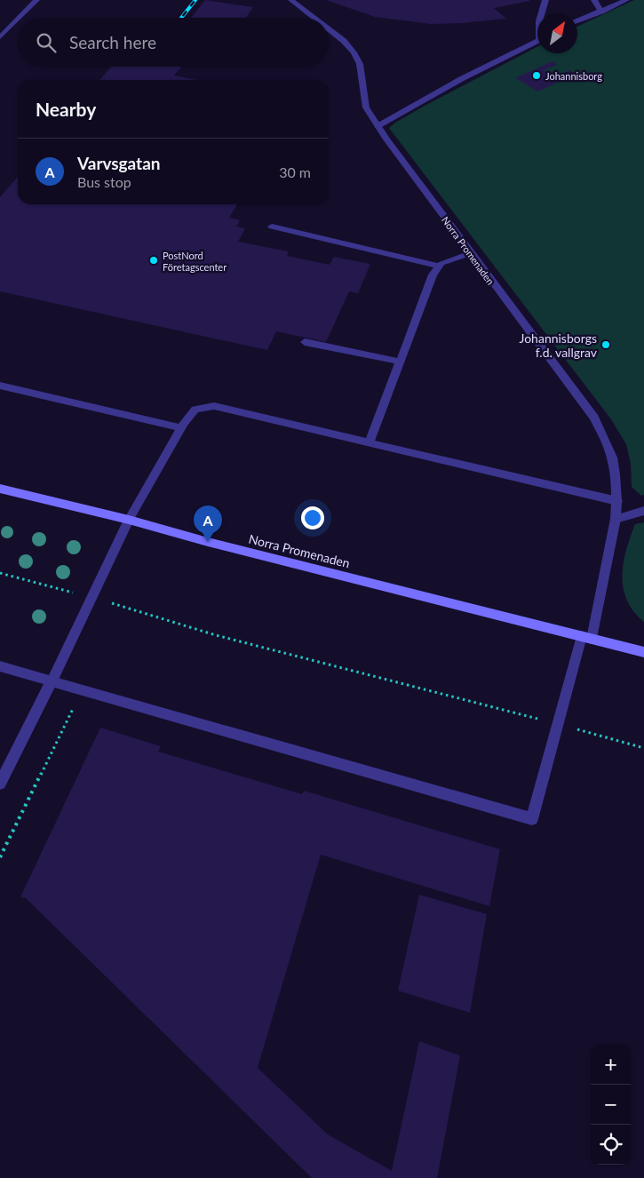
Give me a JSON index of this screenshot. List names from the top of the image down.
{
  "streets": {
    "street": ["Norra Promenaden"]
  },
  "places": ["Johannisborg", "PostNord Företagscenter", "Johannisborgs f.d. vallgrav"],
  "north": "top right",
  "page": {
    "search": "Search here",
    "heading": "Nearby",
    "list": [
      {
        "mark": "A",
        "name": "Varvsgatan",
        "note": "Bus stop",
        "value": "30 m"
      }
    ],
    "pins": "A",
    "map_buttons": ["+", "−"]
  }
}
